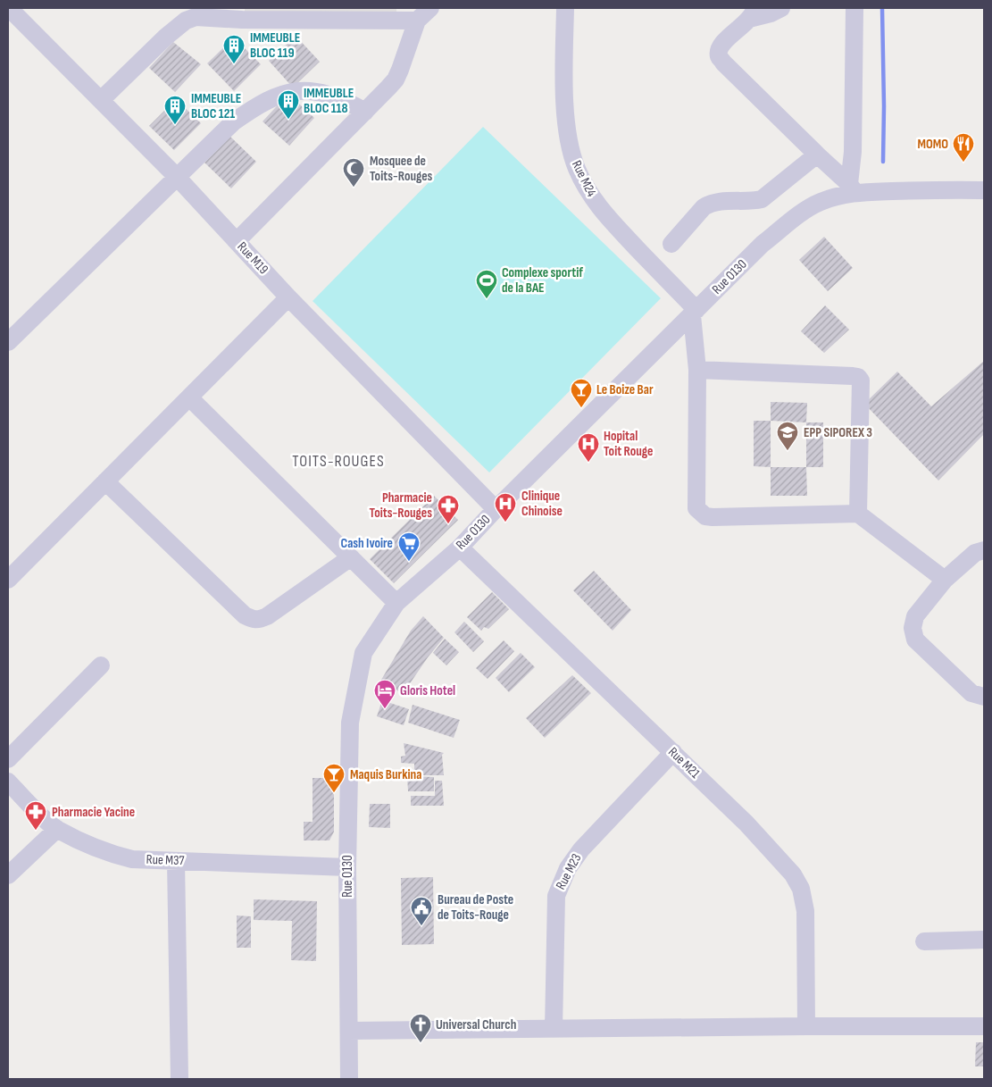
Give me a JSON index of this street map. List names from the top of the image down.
{
  "streets": {
    "street": [
      "Rue M24",
      "Rue M19",
      "Rue O130",
      "Rue M21",
      "Rue M37",
      "Rue M23"
    ]
  },
  "crossings": [
    ["Rue M24", "Rue O130"],
    ["Rue M19", "Rue O130"],
    ["Rue O130", "Rue M21"],
    ["Rue O130", "Rue M37"],
    ["Rue M21", "Rue M23"]
  ],
  "districts": ["TOITS-ROUGES"],
  "places": {
    "building": ["IMMEUBLE BLOC 119", "IMMEUBLE BLOC 118", "IMMEUBLE BLOC 121"],
    "restaurant": ["MOMO"],
    "mosque": ["Mosquee de Toits-Rouges"],
    "sports": ["Complexe sportif de la BAE"],
    "bar": ["Le Boize Bar", "Maquis Burkina"],
    "school or university": ["EPP SIPOREX 3"],
    "hospital": ["Hopital Toit Rouge", "Clinique Chinoise"],
    "pharmacy": ["Pharmacie Toits-Rouges", "Pharmacie Yacine"],
    "supermarket": ["Cash Ivoire"],
    "hotel": ["Gloris Hotel"],
    "public building": ["Bureau de Poste de Toits-Rouge"],
    "church": ["Universal Church"]
  }
}
